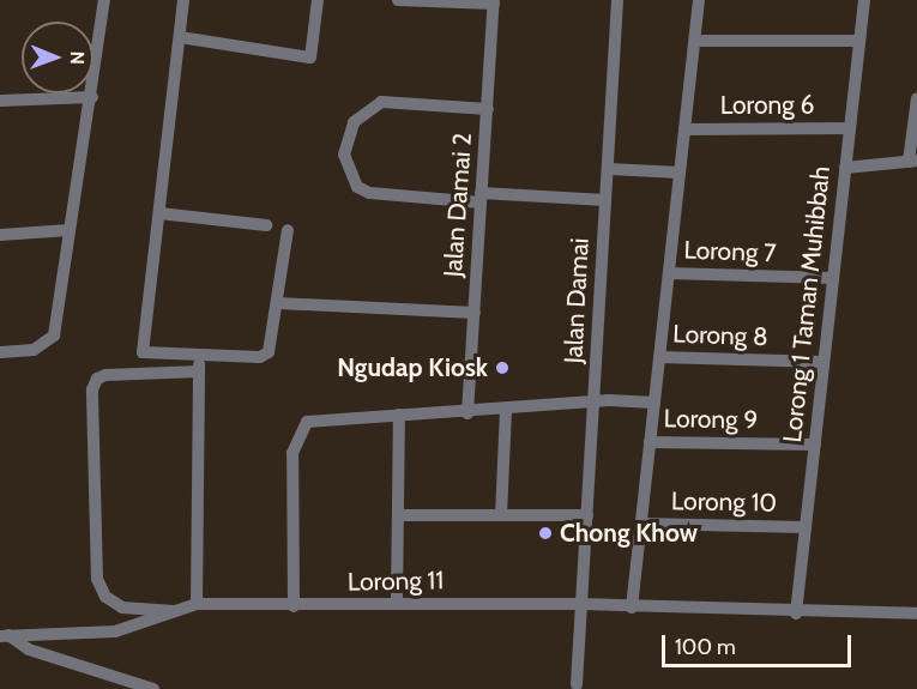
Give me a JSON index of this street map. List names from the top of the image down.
{
  "streets": {
    "street": [
      "Lorong 6",
      "Jalan Damai 2",
      "Lorong 7",
      "Jalan Damai",
      "Lorong 1 Taman Muhibbah",
      "Lorong 8",
      "Lorong 9",
      "Lorong 10",
      "Lorong 11"
    ]
  },
  "crossings": [
    ["Lorong 6", "Lorong 1 Taman Muhibbah"],
    ["Lorong 7", "Lorong 1 Taman Muhibbah"],
    ["Jalan Damai", "Lorong 11"],
    ["Lorong 1 Taman Muhibbah", "Lorong 8"],
    ["Lorong 1 Taman Muhibbah", "Lorong 9"],
    ["Lorong 1 Taman Muhibbah", "Lorong 10"],
    ["Lorong 1 Taman Muhibbah", "Lorong 11"]
  ],
  "places": ["Ngudap Kiosk", "Chong Khow"],
  "scale_bar": "100 m",
  "north": "right"
}
